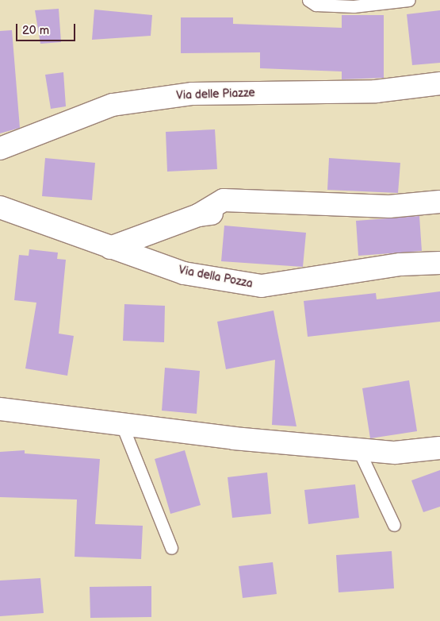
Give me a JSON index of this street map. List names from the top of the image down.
{
  "streets": {
    "street": ["Via delle Piazze", "Via della Pozza"]
  },
  "scale_bar": "20 m"
}
